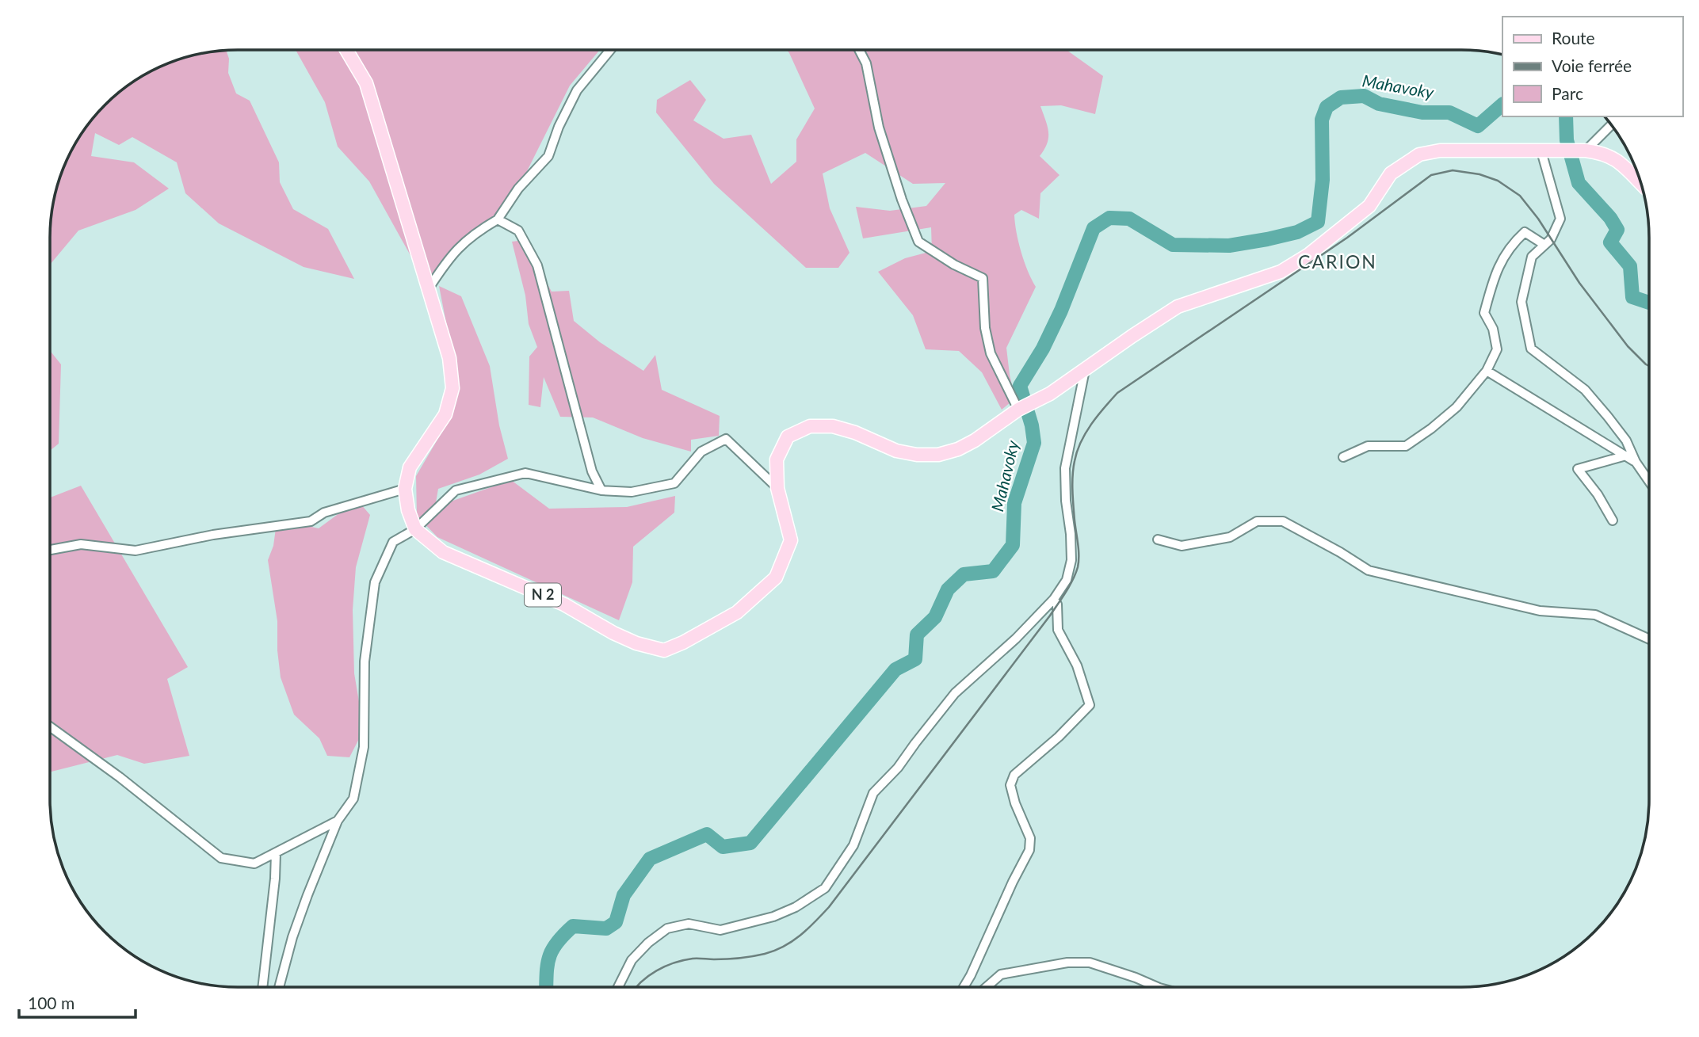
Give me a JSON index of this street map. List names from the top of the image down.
{
  "streets": {
    "main road": ["N 2"]
  },
  "districts": ["CARION"],
  "water": ["Mahavoky"],
  "legend": ["Route", "Voie ferrée", "Parc"],
  "scale_bar": "100 m"
}
